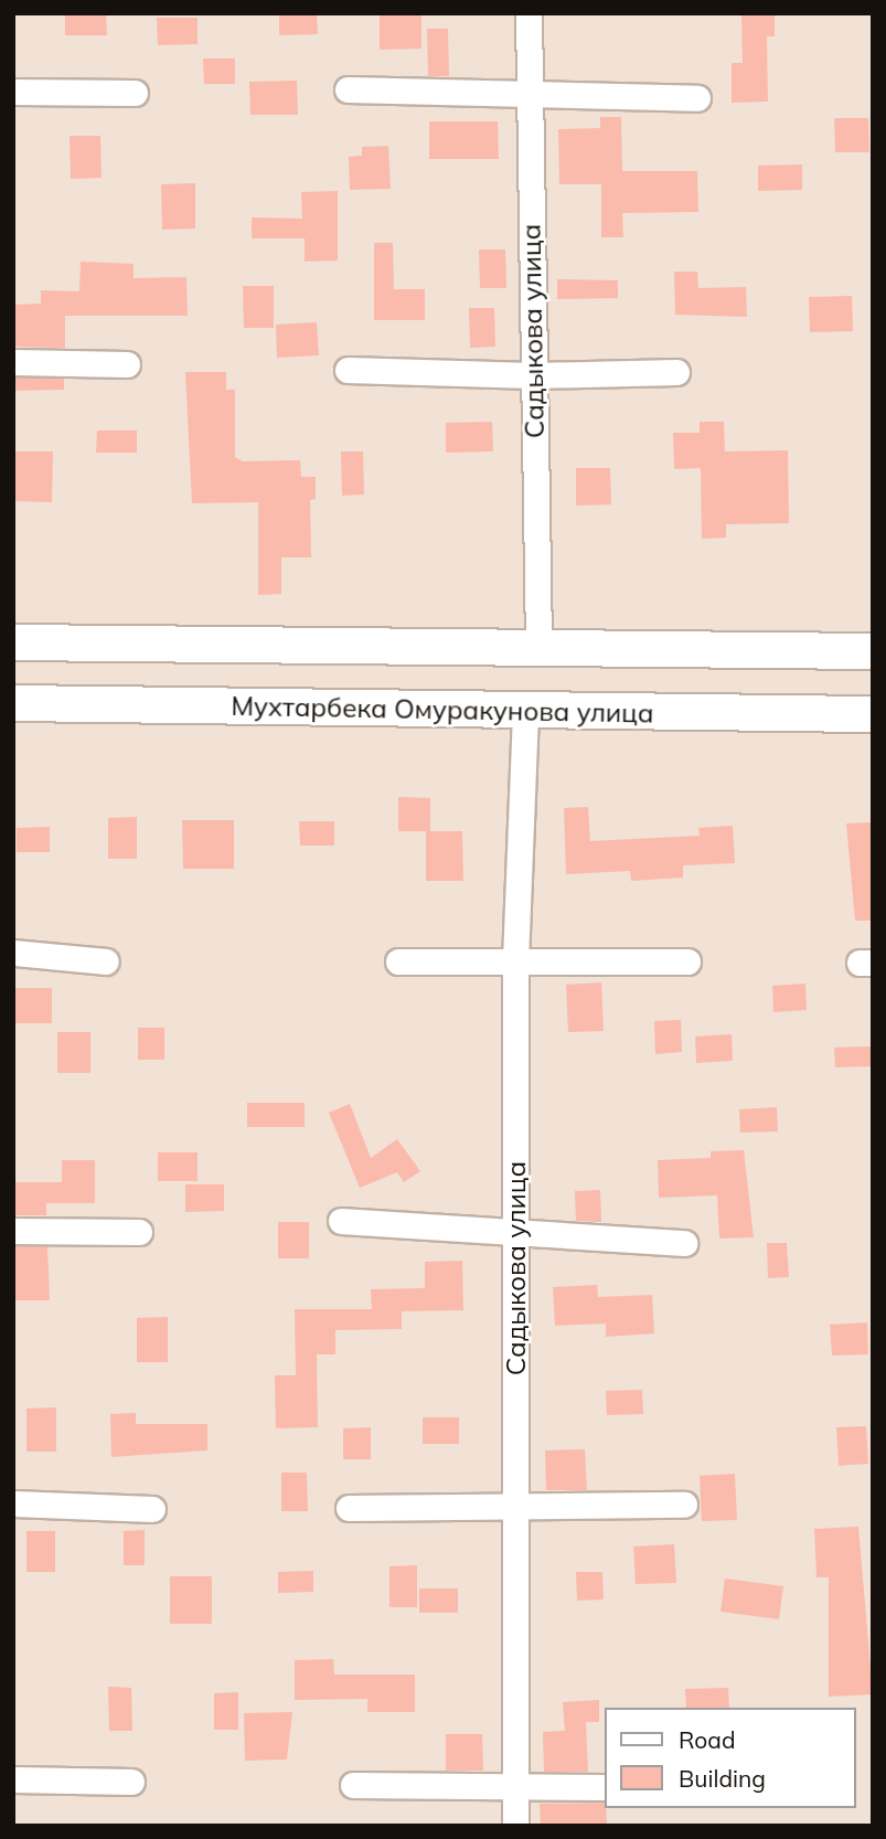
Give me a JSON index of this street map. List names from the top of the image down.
{
  "streets": {
    "main road": ["Мухтарбека Омуракунова улица"],
    "street": ["Садыкова улица"]
  },
  "crossings": [
    ["Садыкова улица", "Мухтарбека Омуракунова улица"]
  ],
  "legend": ["Road", "Building"]
}
